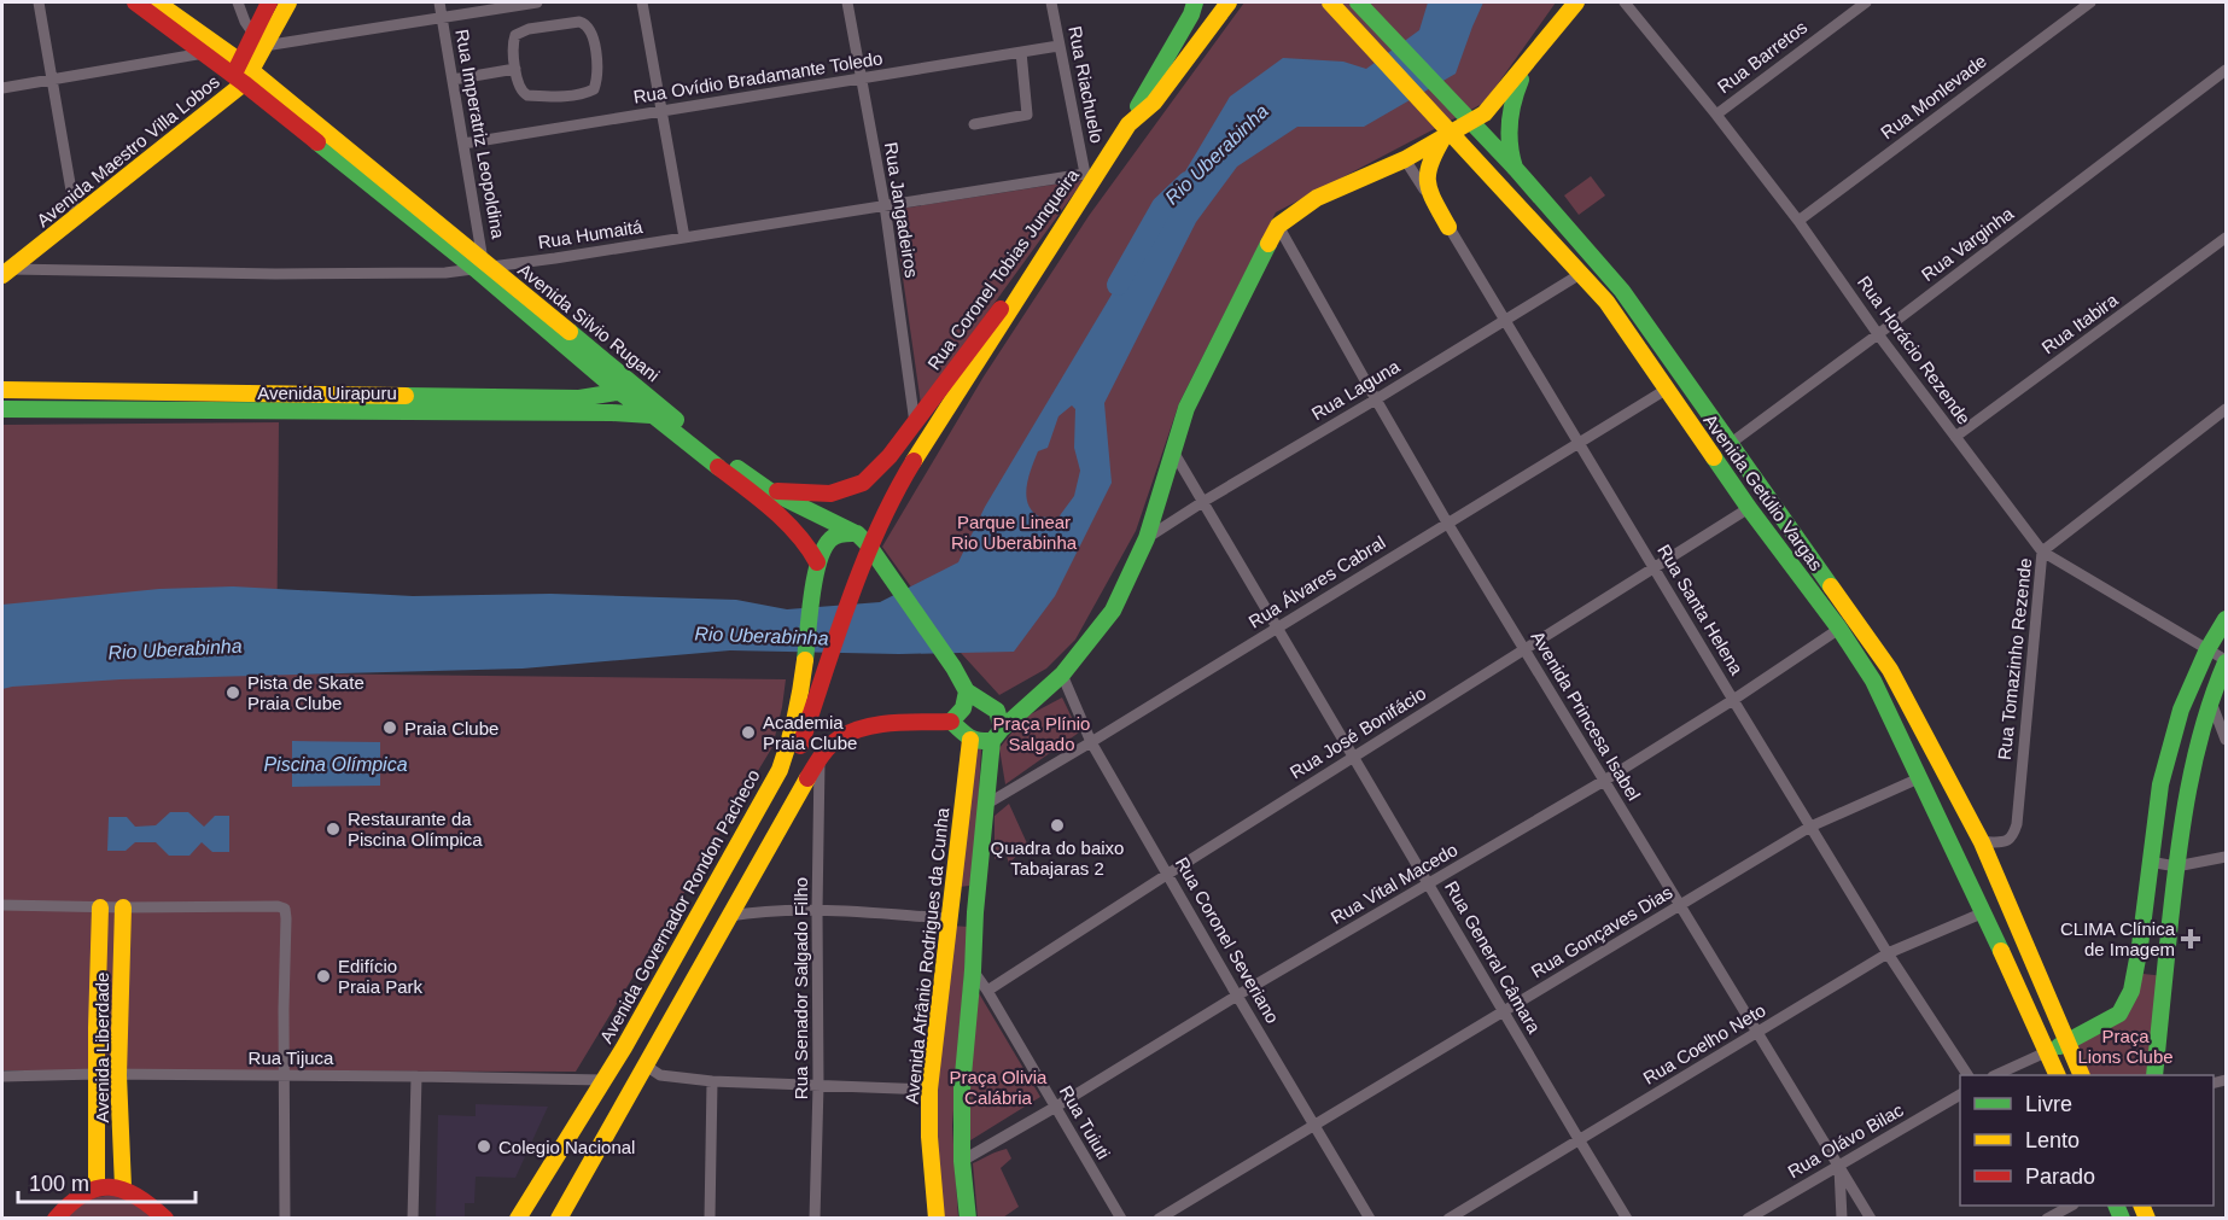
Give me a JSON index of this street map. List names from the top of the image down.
{
  "streets": {
    "main road": [
      "Avenida Maestro Villa Lobos",
      "Rua Coronel Tobias Junqueira",
      "Avenida Silvio Rugani",
      "Avenida Uirapuru",
      "Avenida Getúlio Vargas",
      "Avenida Governador Rondon Pacheco",
      "Avenida Afrânio Rodrigues da Cunha",
      "Avenida Liberdade"
    ],
    "street": [
      "Rua Barretos",
      "Rua Ovídio Bradamante Toledo",
      "Rua Riachuelo",
      "Rua Monlevade",
      "Rua Imperatriz Leopoldina",
      "Rua Jangadeiros",
      "Rua Humaitá",
      "Rua Varginha",
      "Rua Itabira",
      "Rua Horácio Rezende",
      "Rua Laguna",
      "Rua Álvares Cabral",
      "Rua Santa Helena",
      "Rua Tomazinho Rezende",
      "Avenida Princesa Isabel",
      "Rua José Bonifácio",
      "Rua Vital Macedo",
      "Rua Gonçaves Dias",
      "Rua Coronel Severiano",
      "Rua General Câmara",
      "Rua Senador Salgado Filho",
      "Rua Coelho Neto",
      "Rua Tijuca",
      "Rua Tuiuti",
      "Rua Olávo Bilac"
    ]
  },
  "crossings": [
    ["Rua Barretos", "Rua Horácio Rezende"],
    ["Rua Ovídio Bradamante Toledo", "Rua Riachuelo"],
    ["Rua Ovídio Bradamante Toledo", "Rua Imperatriz Leopoldina"],
    ["Rua Ovídio Bradamante Toledo", "Rua Jangadeiros"],
    ["Rua Riachuelo", "Rua Humaitá"],
    ["Rua Riachuelo", "Rua Coronel Tobias Junqueira"],
    ["Rua Monlevade", "Rua Horácio Rezende"],
    ["Rua Imperatriz Leopoldina", "Rua Humaitá"],
    ["Rua Imperatriz Leopoldina", "Avenida Silvio Rugani"],
    ["Avenida Maestro Villa Lobos", "Rua Humaitá"],
    ["Avenida Maestro Villa Lobos", "Avenida Silvio Rugani"],
    ["Rua Jangadeiros", "Rua Humaitá"],
    ["Rua Jangadeiros", "Rua Coronel Tobias Junqueira"],
    ["Rua Humaitá", "Rua Coronel Tobias Junqueira"],
    ["Rua Humaitá", "Avenida Silvio Rugani"],
    ["Rua Varginha", "Rua Horácio Rezende"],
    ["Rua Varginha", "Avenida Getúlio Vargas"],
    ["Rua Coronel Tobias Junqueira", "Avenida Silvio Rugani"],
    ["Avenida Silvio Rugani", "Avenida Uirapuru"],
    ["Avenida Silvio Rugani", "Avenida Governador Rondon Pacheco"],
    ["Rua Itabira", "Rua Horácio Rezende"],
    ["Rua Horácio Rezende", "Rua Tomazinho Rezende"],
    ["Rua Laguna", "Avenida Getúlio Vargas"],
    ["Rua Laguna", "Rua Santa Helena"],
    ["Rua Laguna", "Avenida Princesa Isabel"],
    ["Rua Laguna", "Rua General Câmara"],
    ["Avenida Getúlio Vargas", "Rua Álvares Cabral"],
    ["Avenida Getúlio Vargas", "Rua Tomazinho Rezende"],
    ["Avenida Getúlio Vargas", "Rua José Bonifácio"],
    ["Avenida Getúlio Vargas", "Rua Vital Macedo"],
    ["Avenida Getúlio Vargas", "Rua Gonçaves Dias"],
    ["Avenida Getúlio Vargas", "Rua Coelho Neto"],
    ["Rua Álvares Cabral", "Rua Santa Helena"],
    ["Rua Álvares Cabral", "Avenida Princesa Isabel"],
    ["Rua Álvares Cabral", "Rua Coronel Severiano"],
    ["Rua Álvares Cabral", "Rua General Câmara"],
    ["Rua Santa Helena", "Rua José Bonifácio"],
    ["Rua Santa Helena", "Rua Vital Macedo"],
    ["Rua Santa Helena", "Rua Gonçaves Dias"],
    ["Rua Santa Helena", "Rua Coelho Neto"],
    ["Avenida Princesa Isabel", "Rua José Bonifácio"],
    ["Avenida Princesa Isabel", "Rua Vital Macedo"],
    ["Avenida Princesa Isabel", "Rua Gonçaves Dias"],
    ["Avenida Princesa Isabel", "Rua Coelho Neto"],
    ["Avenida Princesa Isabel", "Rua Olávo Bilac"],
    ["Rua José Bonifácio", "Rua Coronel Severiano"],
    ["Rua José Bonifácio", "Rua General Câmara"],
    ["Rua José Bonifácio", "Rua Tuiuti"],
    ["Rua Vital Macedo", "Rua Coronel Severiano"],
    ["Rua Vital Macedo", "Rua General Câmara"],
    ["Rua Vital Macedo", "Rua Tuiuti"],
    ["Avenida Governador Rondon Pacheco", "Rua Tijuca"],
    ["Rua Gonçaves Dias", "Rua Coronel Severiano"],
    ["Rua Gonçaves Dias", "Rua General Câmara"],
    ["Rua General Câmara", "Rua Coelho Neto"],
    ["Avenida Liberdade", "Rua Tijuca"]
  ],
  "water": ["Rio Uberabinha", "Piscina Olímpica"],
  "parks": [
    "Parque Linear Rio Uberabinha",
    "Praça Plínio Salgado",
    "Praça Lions Clube",
    "Praça Olivia Calábria"
  ],
  "places": {
    "other": [
      "Pista de Skate Praia Clube",
      "Praia Clube",
      "Academia Praia Clube",
      "Quadra do baixo Tabajaras 2",
      "Restaurante da Piscina Olímpica",
      "Edifício Praia Park",
      "Colegio Nacional"
    ],
    "health": ["CLIMA Clínica de Imagem"]
  },
  "legend": ["Livre", "Lento", "Parado"],
  "scale_bar": "100 m"
}
